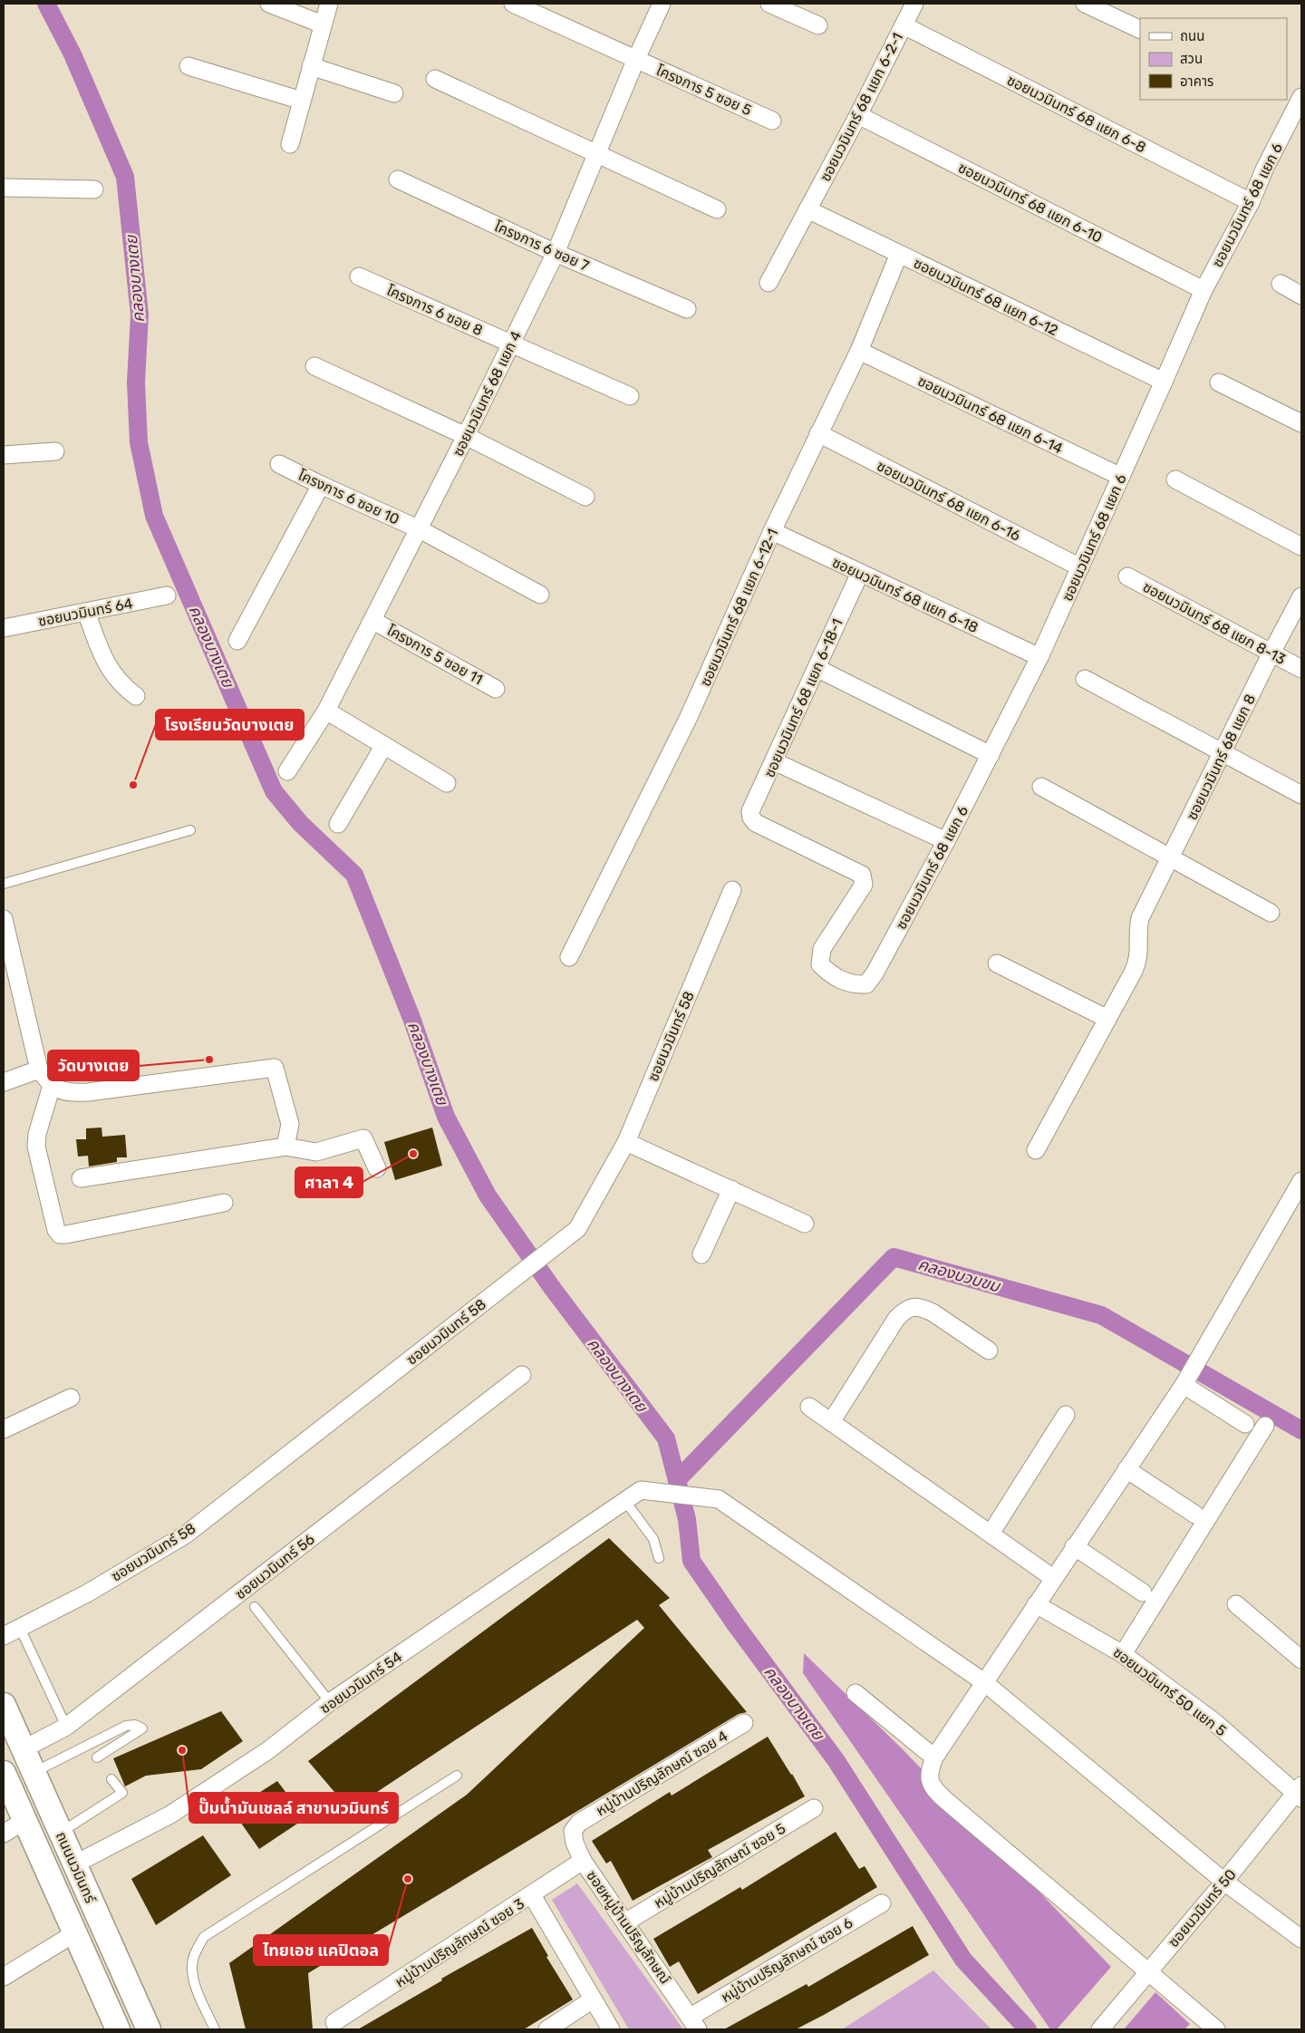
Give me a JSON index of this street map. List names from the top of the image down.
{
  "streets": {
    "main road": ["ถนนนวมินทร์"],
    "street": [
      "โครงการ 5 ซอย 5",
      "ซอยนวมินทร์ 68 แยก 6-2-1",
      "ซอยนวมินทร์ 68 แยก 6-8",
      "ซอยนวมินทร์ 68 แยก 6-10",
      "ซอยนวมินทร์ 68 แยก 6",
      "โครงการ 6 ซอย 7",
      "ซอยนวมินทร์ 68 แยก 6-12",
      "โครงการ 6 ซอย 8",
      "ซอยนวมินทร์ 68 แยก 4",
      "ซอยนวมินทร์ 68 แยก 6-14",
      "โครงการ 6 ซอย 10",
      "ซอยนวมินทร์ 68 แยก 6-16",
      "ซอยนวมินทร์ 68 แยก 6-18",
      "ซอยนวมินทร์ 68 แยก 6-12-1",
      "ซอยนวมินทร์ 64",
      "ซอยนวมินทร์ 68 แยก 8-13",
      "โครงการ 5 ซอย 11",
      "ซอยนวมินทร์ 68 แยก 6-18-1",
      "ซอยนวมินทร์ 68 แยก 8",
      "ซอยนวมินทร์ 58",
      "ซอยนวมินทร์ 56",
      "ซอยนวมินทร์ 54",
      "ซอยนวมินทร์ 50 แยก 5",
      "หมู่บ้านปริญลักษณ์ ซอย 4",
      "หมู่บ้านปริญลักษณ์ ซอย 5",
      "ซอยนวมินทร์ 50",
      "ซอยหมู่บ้านปริญลักษณ์",
      "หมู่บ้านปริญลักษณ์ ซอย 3",
      "หมู่บ้านปริญลักษณ์ ซอย 6"
    ]
  },
  "crossings": [
    ["โครงการ 5 ซอย 5", "ซอยนวมินทร์ 68 แยก 4"],
    ["ซอยนวมินทร์ 68 แยก 6-2-1", "ซอยนวมินทร์ 68 แยก 6-8"],
    ["ซอยนวมินทร์ 68 แยก 6-2-1", "ซอยนวมินทร์ 68 แยก 6-10"],
    ["ซอยนวมินทร์ 68 แยก 6-2-1", "ซอยนวมินทร์ 68 แยก 6-12"],
    ["ซอยนวมินทร์ 68 แยก 6-8", "ซอยนวมินทร์ 68 แยก 6"],
    ["ซอยนวมินทร์ 68 แยก 6-10", "ซอยนวมินทร์ 68 แยก 6"],
    ["ซอยนวมินทร์ 68 แยก 6", "ซอยนวมินทร์ 68 แยก 6-12"],
    ["ซอยนวมินทร์ 68 แยก 6", "ซอยนวมินทร์ 68 แยก 6-14"],
    ["ซอยนวมินทร์ 68 แยก 6", "ซอยนวมินทร์ 68 แยก 6-16"],
    ["ซอยนวมินทร์ 68 แยก 6", "ซอยนวมินทร์ 68 แยก 6-18"],
    ["ซอยนวมินทร์ 68 แยก 6", "ซอยนวมินทร์ 68 แยก 6-18-1"],
    ["โครงการ 6 ซอย 7", "ซอยนวมินทร์ 68 แยก 4"],
    ["ซอยนวมินทร์ 68 แยก 6-12", "ซอยนวมินทร์ 68 แยก 6-12-1"],
    ["โครงการ 6 ซอย 8", "ซอยนวมินทร์ 68 แยก 4"],
    ["ซอยนวมินทร์ 68 แยก 4", "โครงการ 6 ซอย 10"],
    ["ซอยนวมินทร์ 68 แยก 4", "โครงการ 5 ซอย 11"],
    ["ซอยนวมินทร์ 68 แยก 6-14", "ซอยนวมินทร์ 68 แยก 6-12-1"],
    ["ซอยนวมินทร์ 68 แยก 6-16", "ซอยนวมินทร์ 68 แยก 6-12-1"],
    ["ซอยนวมินทร์ 68 แยก 6-18", "ซอยนวมินทร์ 68 แยก 6-12-1"],
    ["ซอยนวมินทร์ 68 แยก 6-18", "ซอยนวมินทร์ 68 แยก 6-18-1"],
    ["ซอยนวมินทร์ 68 แยก 8-13", "ซอยนวมินทร์ 68 แยก 8"],
    ["ซอยนวมินทร์ 56", "ถนนนวมินทร์"],
    ["ซอยนวมินทร์ 54", "ถนนนวมินทร์"],
    ["ซอยนวมินทร์ 50 แยก 5", "ซอยนวมินทร์ 50"],
    ["หมู่บ้านปริญลักษณ์ ซอย 4", "ซอยหมู่บ้านปริญลักษณ์"],
    ["หมู่บ้านปริญลักษณ์ ซอย 5", "ซอยหมู่บ้านปริญลักษณ์"],
    ["ซอยหมู่บ้านปริญลักษณ์", "หมู่บ้านปริญลักษณ์ ซอย 3"],
    ["ซอยหมู่บ้านปริญลักษณ์", "หมู่บ้านปริญลักษณ์ ซอย 6"]
  ],
  "water": ["คลองบางเตย", "คลองบวบขม"],
  "places": [
    "โรงเรียนวัดบางเตย",
    "วัดบางเตย",
    "ศาลา 4",
    "ปั๊มน้ำมันเชลล์ สาขานวมินทร์",
    "ไทยเอช แคปิตอล"
  ],
  "legend": ["ถนน", "สวน", "อาคาร"]
}
